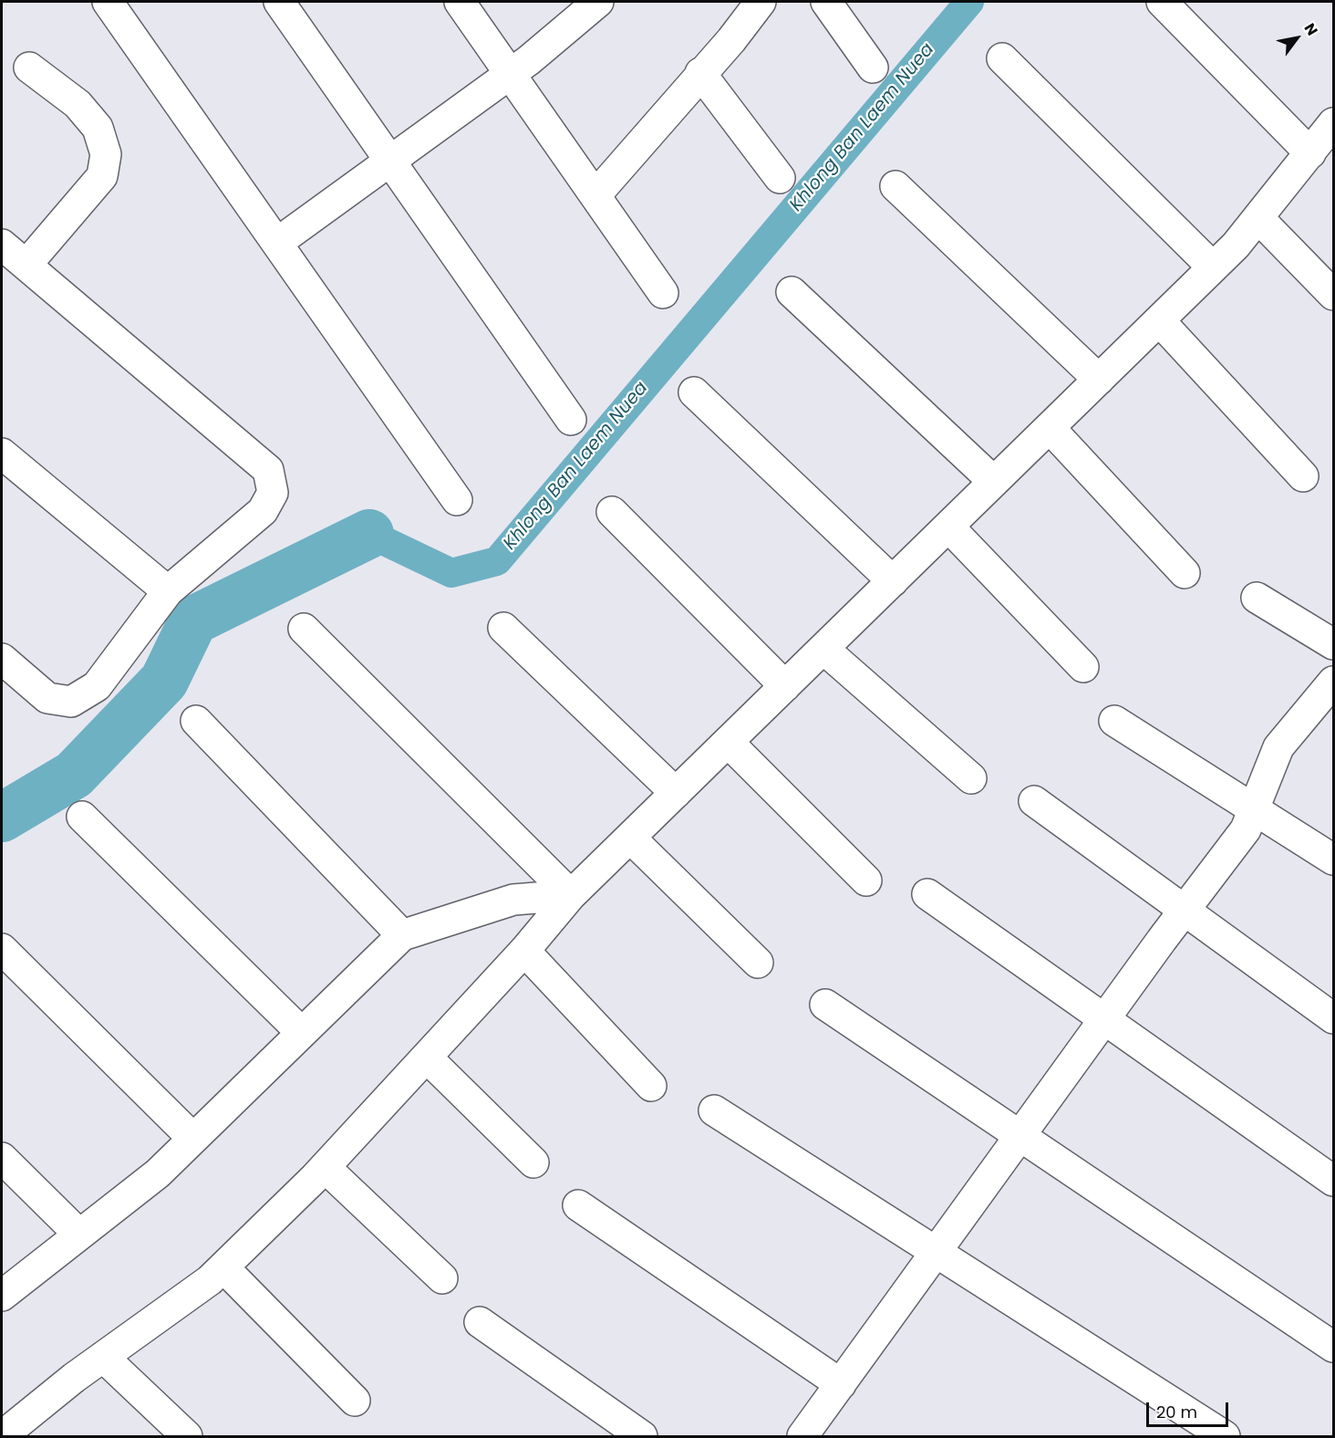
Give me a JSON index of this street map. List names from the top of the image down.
{
  "water": ["Khlong Ban Laem Nuea"],
  "scale_bar": "20 m",
  "north": "top right"
}
